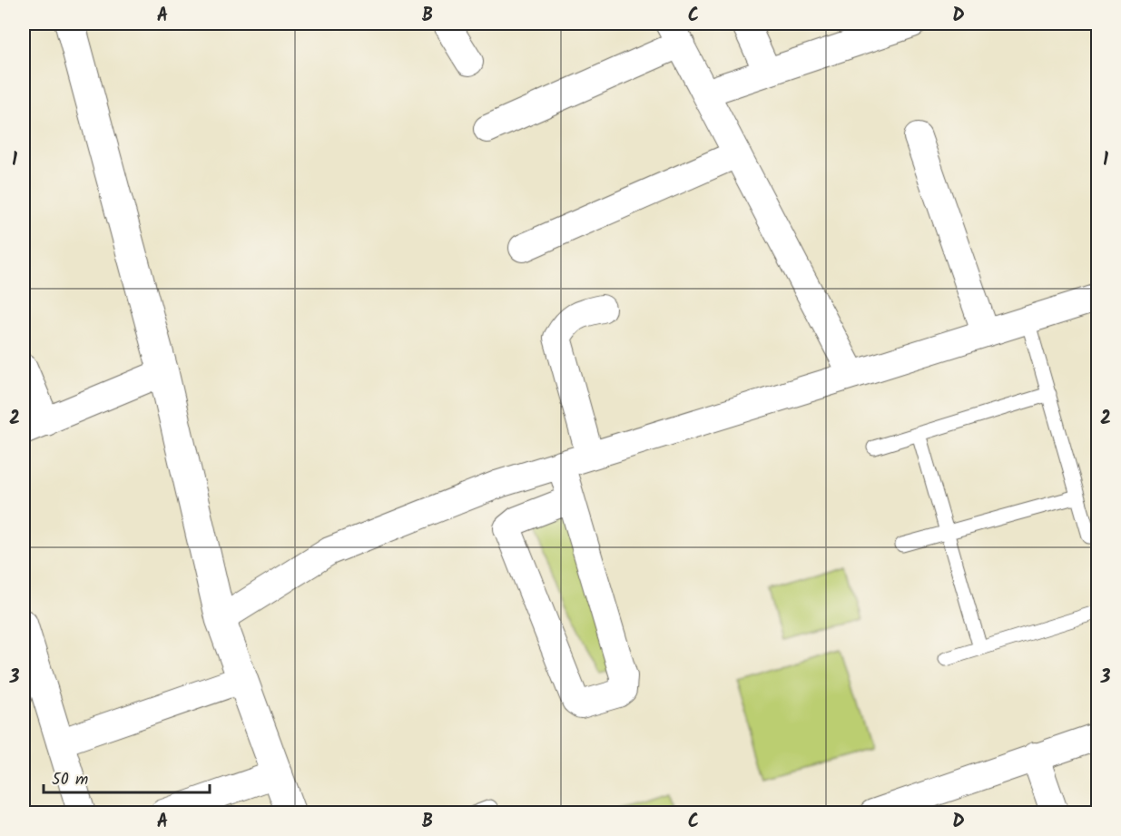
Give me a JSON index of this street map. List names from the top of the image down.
{
  "scale_bar": "50 m",
  "grid": {
    "columns": [
      "A",
      "B",
      "C",
      "D"
    ],
    "rows": ["1", "2", "3"]
  }
}
